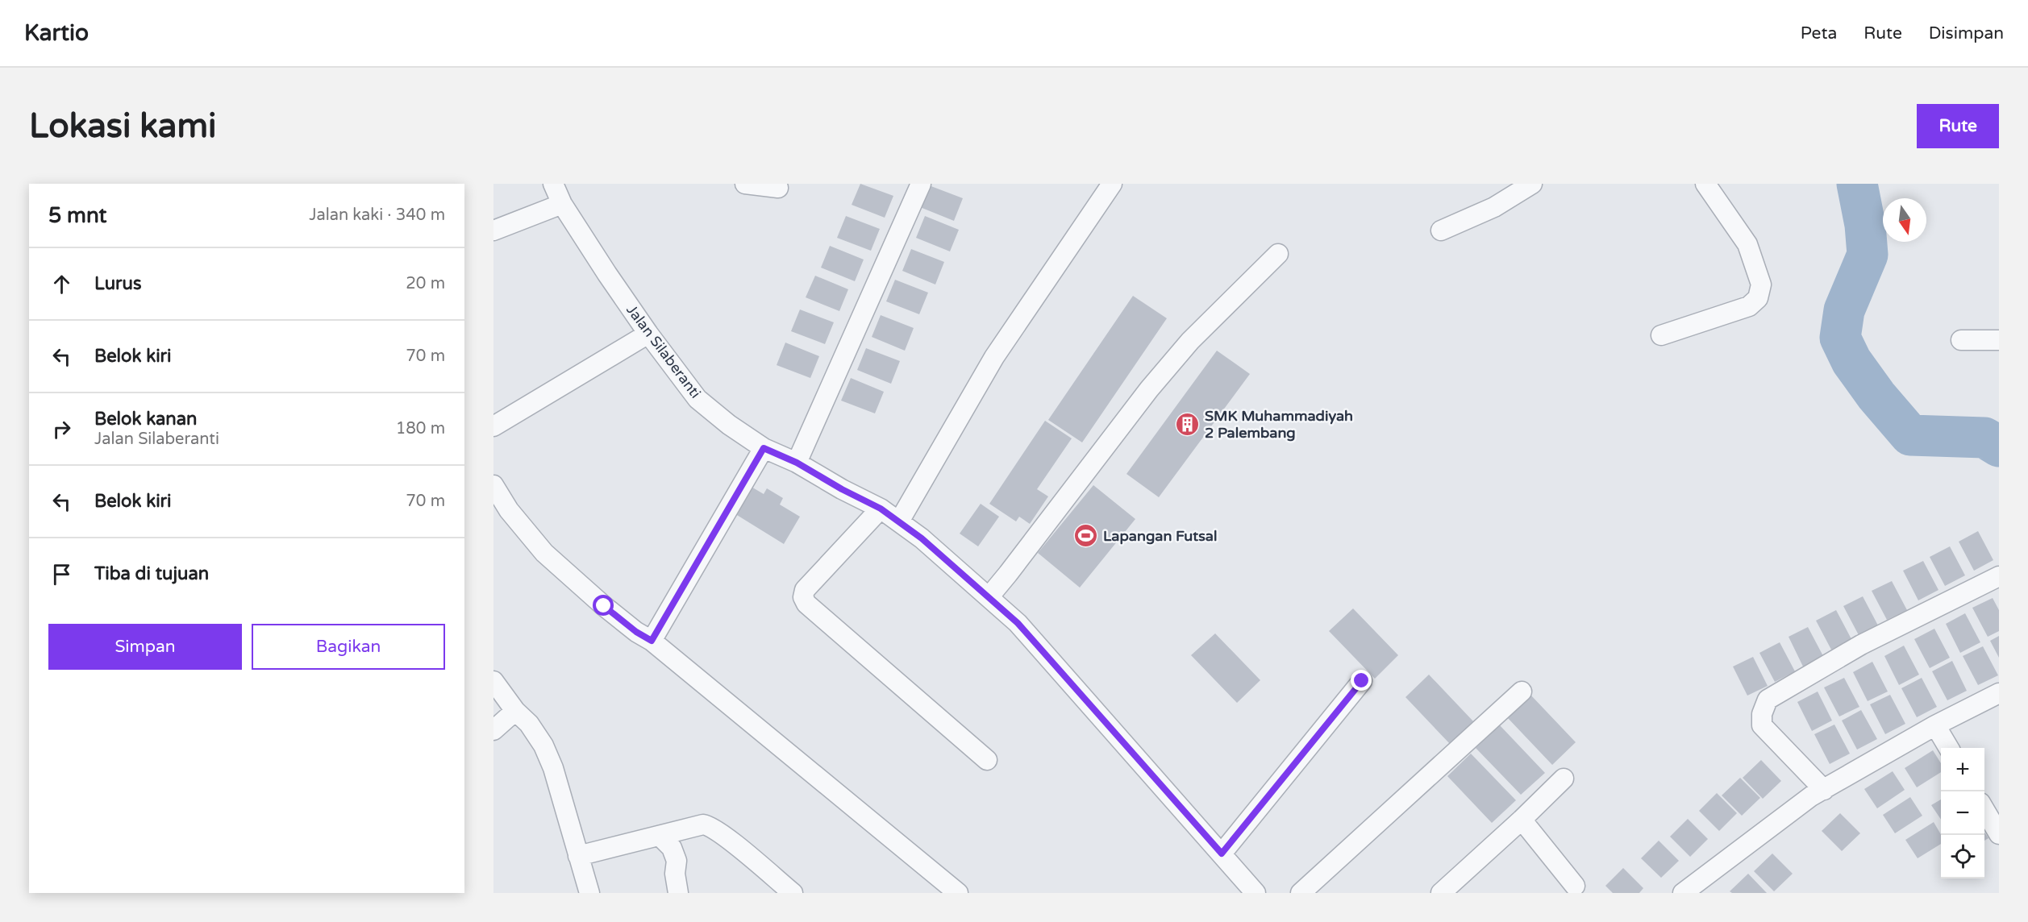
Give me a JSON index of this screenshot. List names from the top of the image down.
{
  "streets": {
    "street": ["Jalan Silaberanti"]
  },
  "places": {
    "building": ["SMK Muhammadiyah 2 Palembang"],
    "sports": ["Lapangan Futsal"]
  },
  "north": "bottom",
  "page": {
    "header": "Kartio",
    "nav": ["Peta", "Rute", "Disimpan"],
    "buttons": [
      "Rute",
      ["Simpan", "Bagikan"]
    ],
    "title": "Lokasi kami",
    "heading": ["5 mnt", "Jalan kaki · 340 m"],
    "list": [
      ["Lurus", "20 m"],
      ["Belok kiri", "70 m"],
      ["Belok kanan", "Jalan Silaberanti", "180 m"],
      ["Belok kiri", "70 m"],
      "Tiba di tujuan"
    ],
    "map_buttons": ["+", "−"]
  }
}
